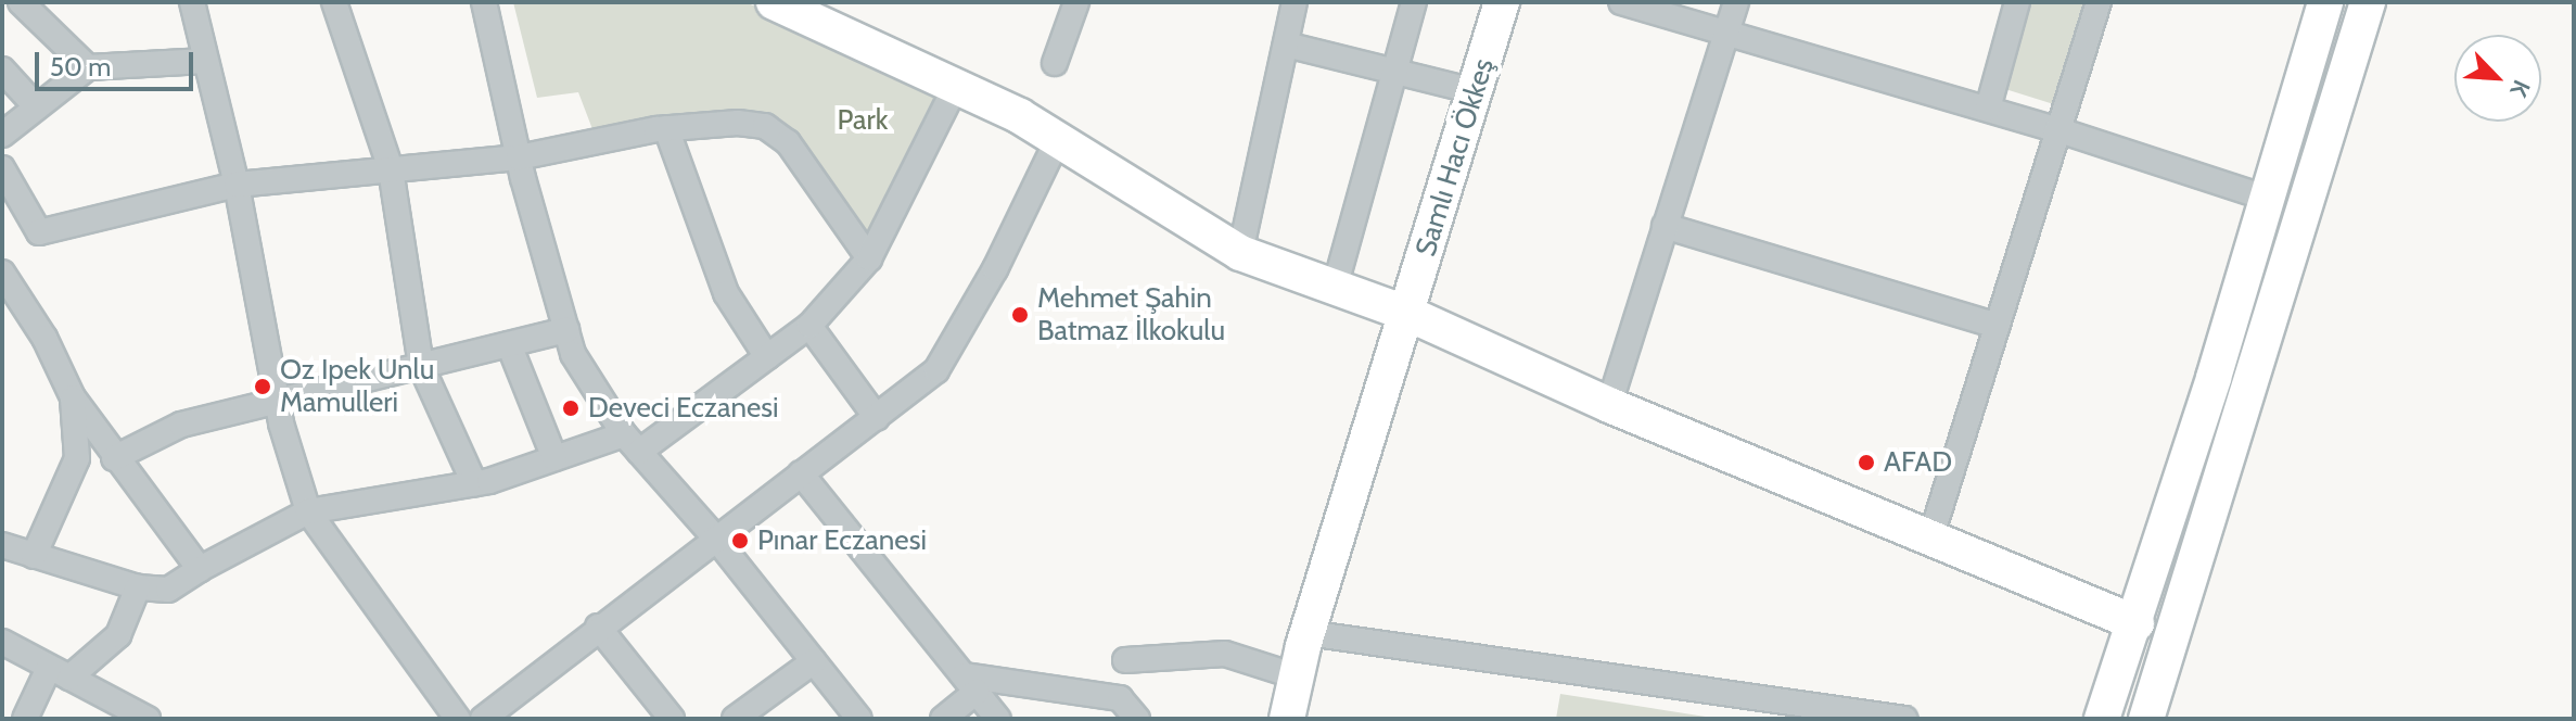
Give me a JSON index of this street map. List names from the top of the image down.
{
  "streets": {
    "street": ["Samlı Hacı Ökkeş"]
  },
  "parks": ["Park"],
  "places": [
    "Mehmet Şahin Batmaz İlkokulu",
    "Oz Ipek Unlu Mamulleri",
    "Deveci Eczanesi",
    "AFAD",
    "Pınar Eczanesi"
  ],
  "scale_bar": "50 m",
  "north": "bottom right"
}
